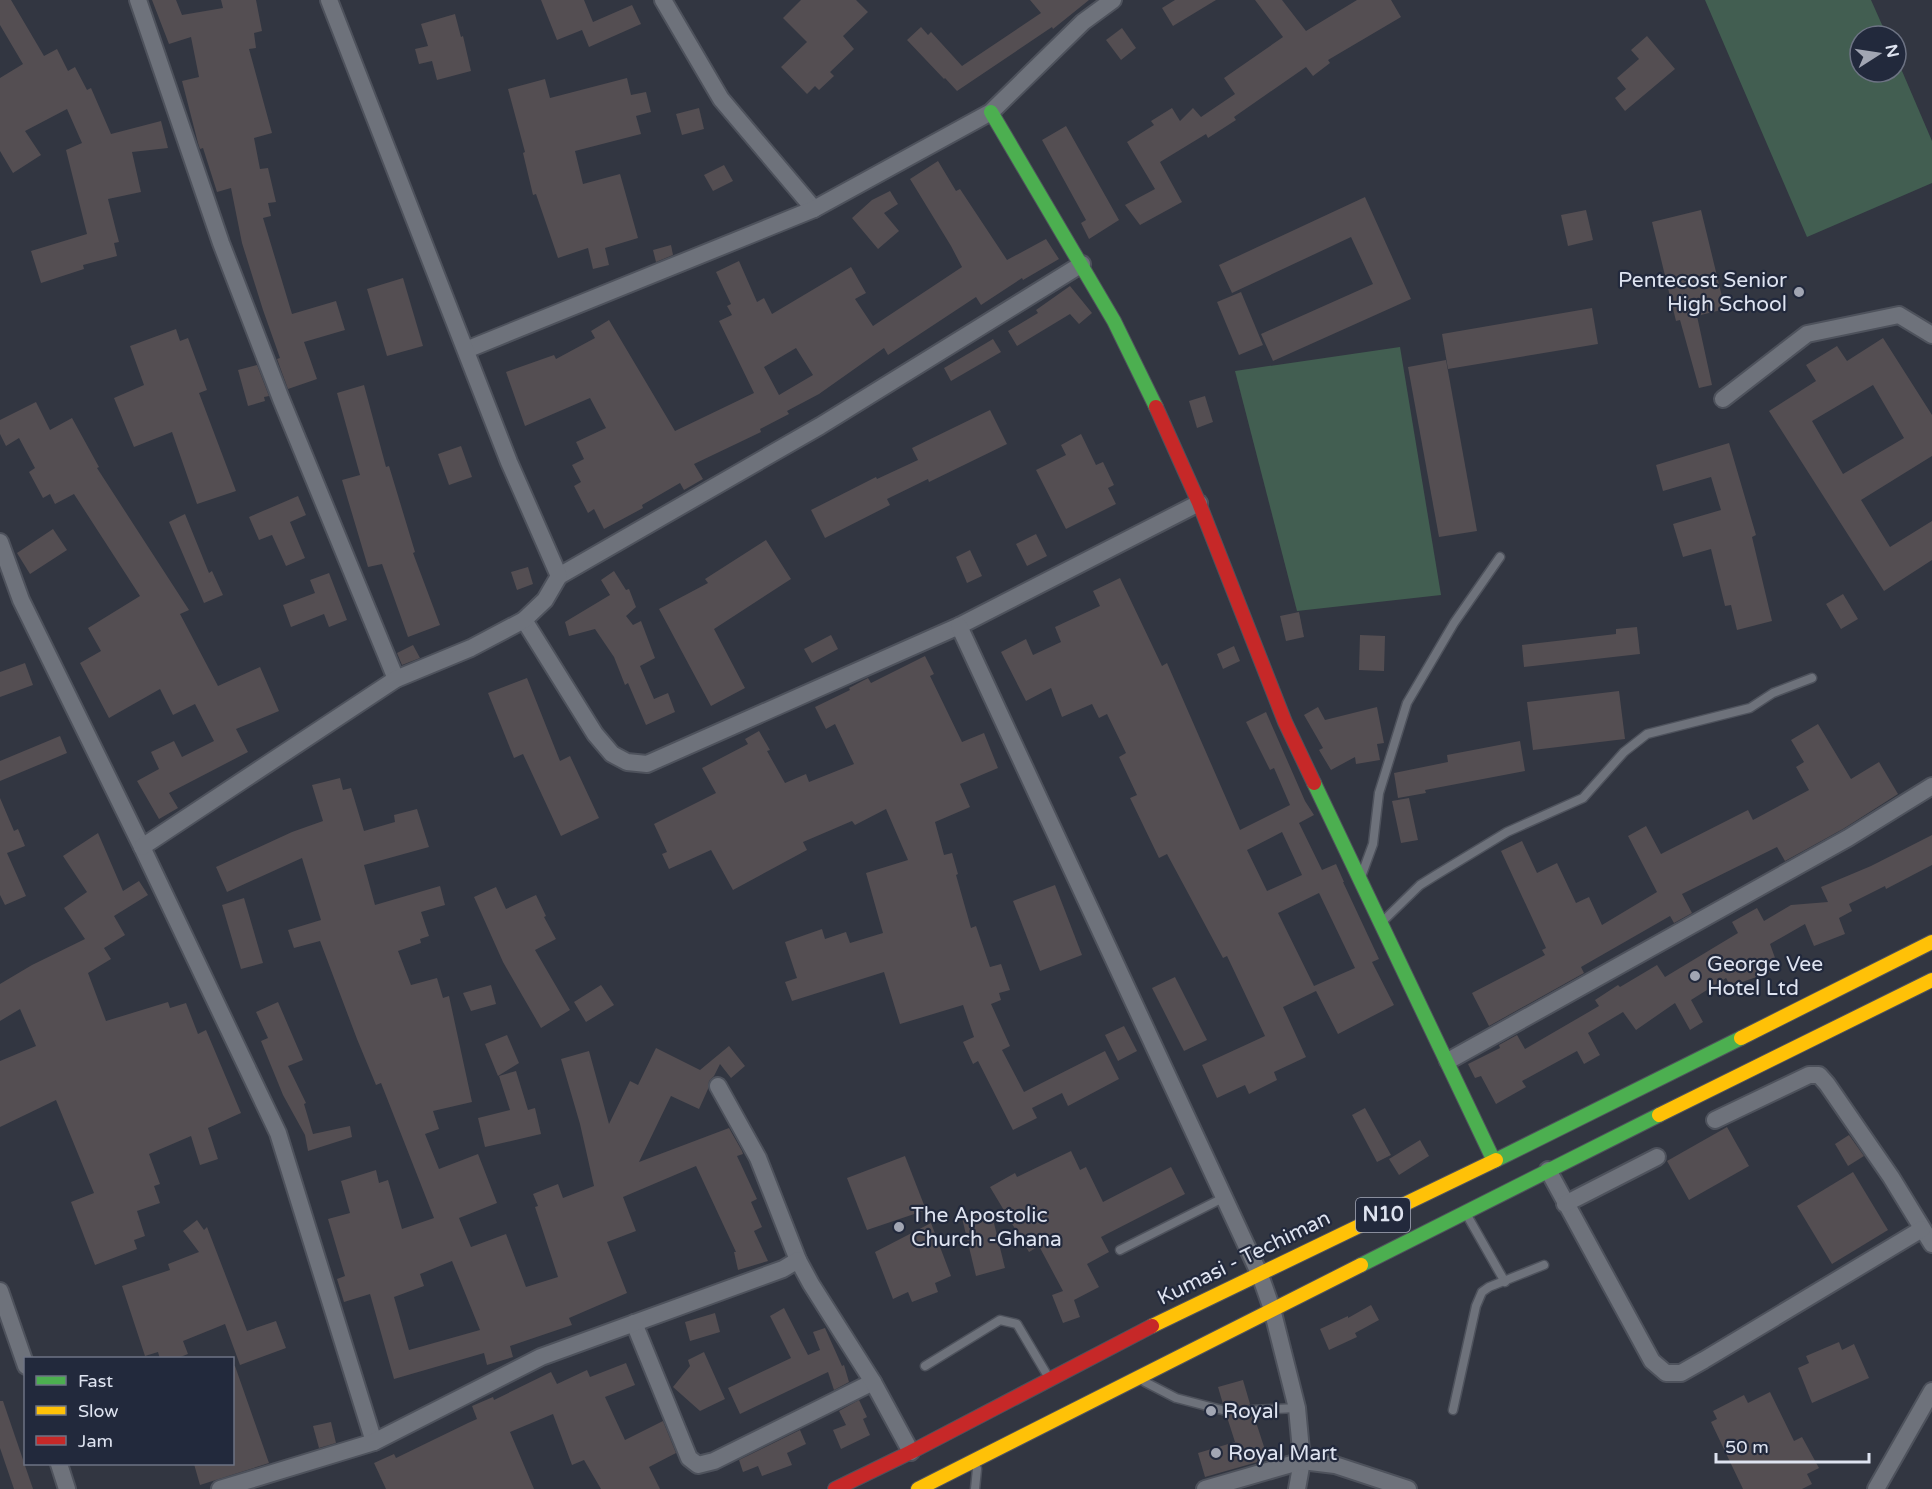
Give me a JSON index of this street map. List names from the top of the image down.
{
  "streets": {
    "main road": ["N10", "Kumasi - Techiman"]
  },
  "places": [
    "Pentecost Senior High School",
    "George Vee Hotel Ltd",
    "The Apostolic Church -Ghana",
    "Royal",
    "Royal Mart"
  ],
  "legend": ["Fast", "Slow", "Jam"],
  "scale_bar": "50 m",
  "north": "right"
}
